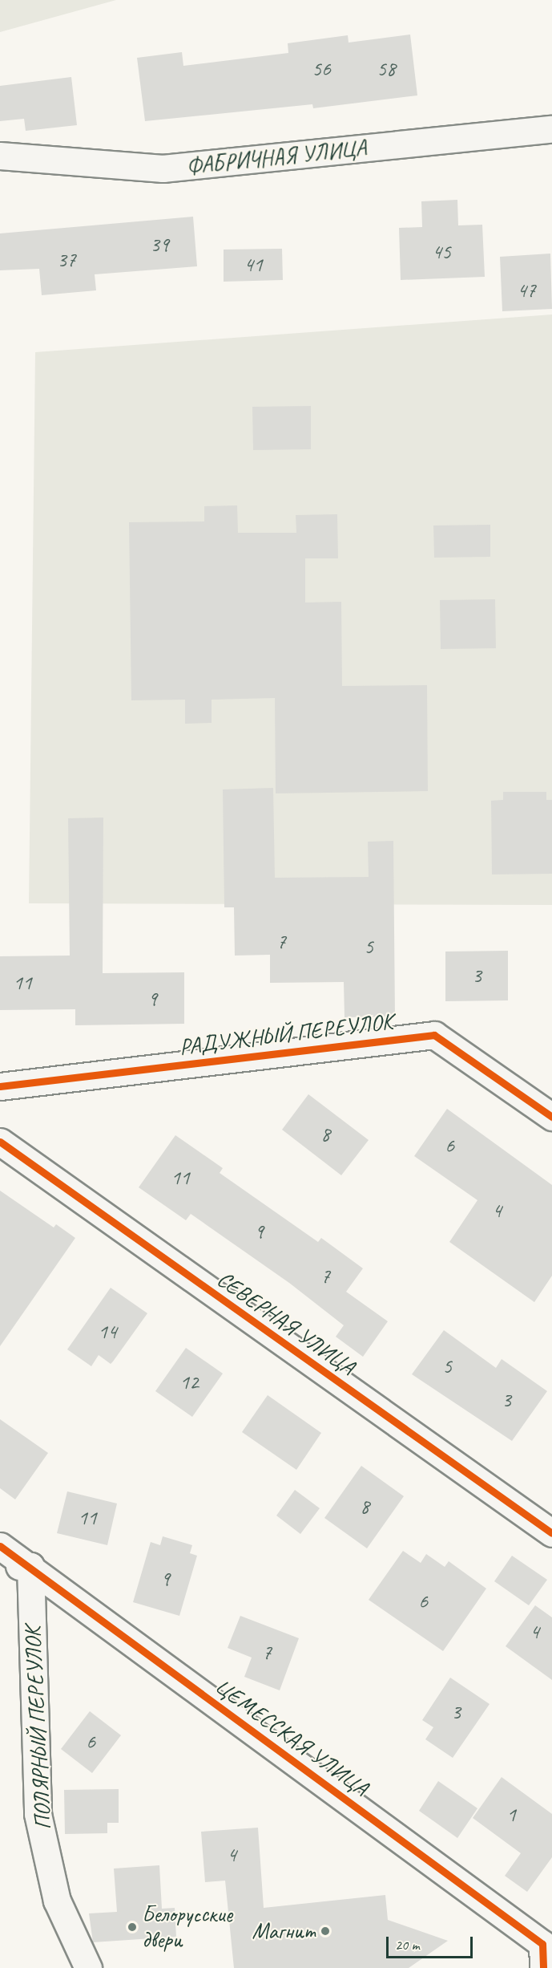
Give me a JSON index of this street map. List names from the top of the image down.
{
  "streets": {
    "street": [
      "ФАБРИЧНАЯ УЛИЦА",
      "РАДУЖНЫЙ ПЕРЕУЛОК",
      "СЕВЕРНАЯ УЛИЦА",
      "ПОЛЯРНЫЙ ПЕРЕУЛОК",
      "ЦЕМЕССКАЯ УЛИЦА"
    ]
  },
  "crossings": [
    ["ПОЛЯРНЫЙ ПЕРЕУЛОК", "ЦЕМЕССКАЯ УЛИЦА"]
  ],
  "places": ["Белорусские двери", "Магнит"],
  "house_numbers": [
    "56",
    "58",
    "39",
    "45",
    "37",
    "41",
    "47",
    "7",
    "5",
    "3",
    "11",
    "9",
    "8",
    "6",
    "11",
    "4",
    "9",
    "7",
    "14",
    "5",
    "12",
    "3",
    "8",
    "11",
    "9",
    "6",
    "4",
    "7",
    "3",
    "6",
    "1",
    "4"
  ],
  "scale_bar": "20 m"
}
